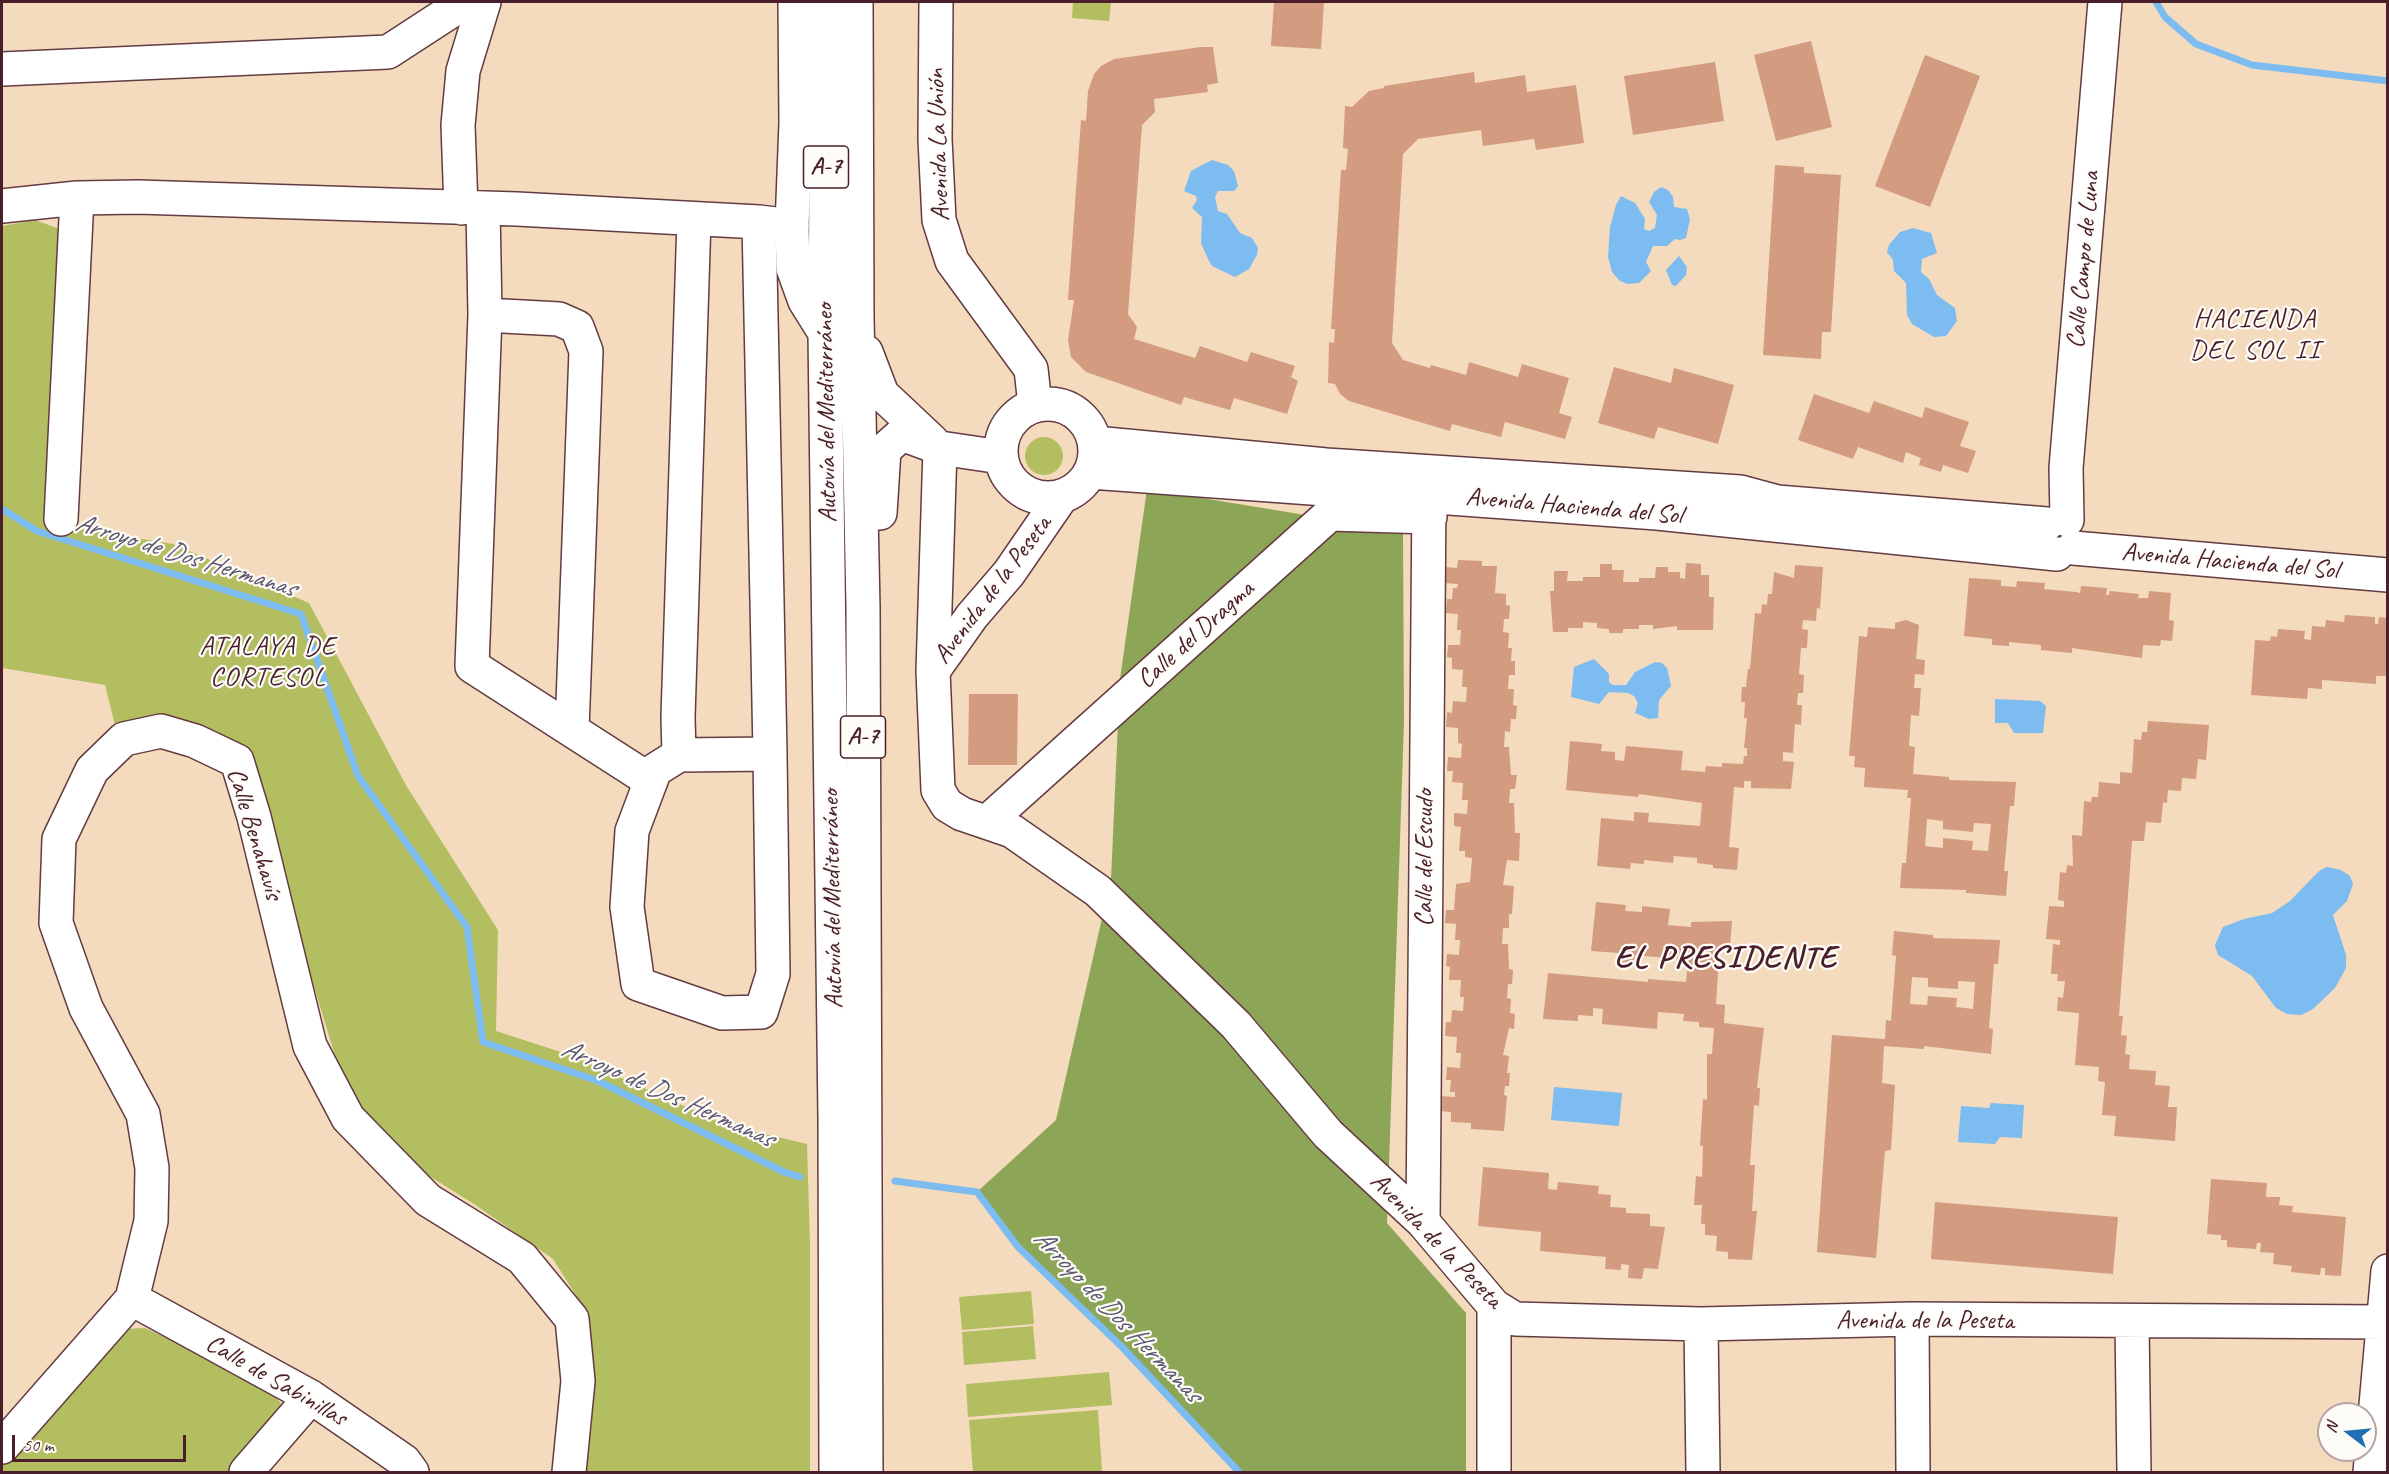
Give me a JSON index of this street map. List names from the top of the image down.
{
  "streets": {
    "main road": [
      "Avenida La Unión",
      "A-7",
      "Calle Campo de Luna",
      "Autovía del Mediterráneo",
      "Avenida Hacienda del Sol",
      "Avenida de la Peseta",
      "Calle del Dragma",
      "Calle Benahavís",
      "Calle del Escudo",
      "Calle de Sabinillas"
    ]
  },
  "crossings": [
    ["Avenida La Unión", "Avenida Hacienda del Sol"],
    ["Avenida La Unión", "Avenida de la Peseta"],
    ["Calle Campo de Luna", "Avenida Hacienda del Sol"],
    ["Avenida Hacienda del Sol", "Avenida de la Peseta"],
    ["Avenida Hacienda del Sol", "Calle del Dragma"],
    ["Avenida Hacienda del Sol", "Calle del Escudo"],
    ["Avenida de la Peseta", "Calle del Dragma"],
    ["Avenida de la Peseta", "Calle del Escudo"],
    ["Calle del Dragma", "Calle del Escudo"],
    ["Calle Benahavís", "Calle de Sabinillas"]
  ],
  "districts": ["HACIENDA DEL SOL II", "ATALAYA DE CORTESOL", "EL PRESIDENTE"],
  "water": ["Arroyo de Dos Hermanas"],
  "scale_bar": "50 m",
  "north": "left"
}
